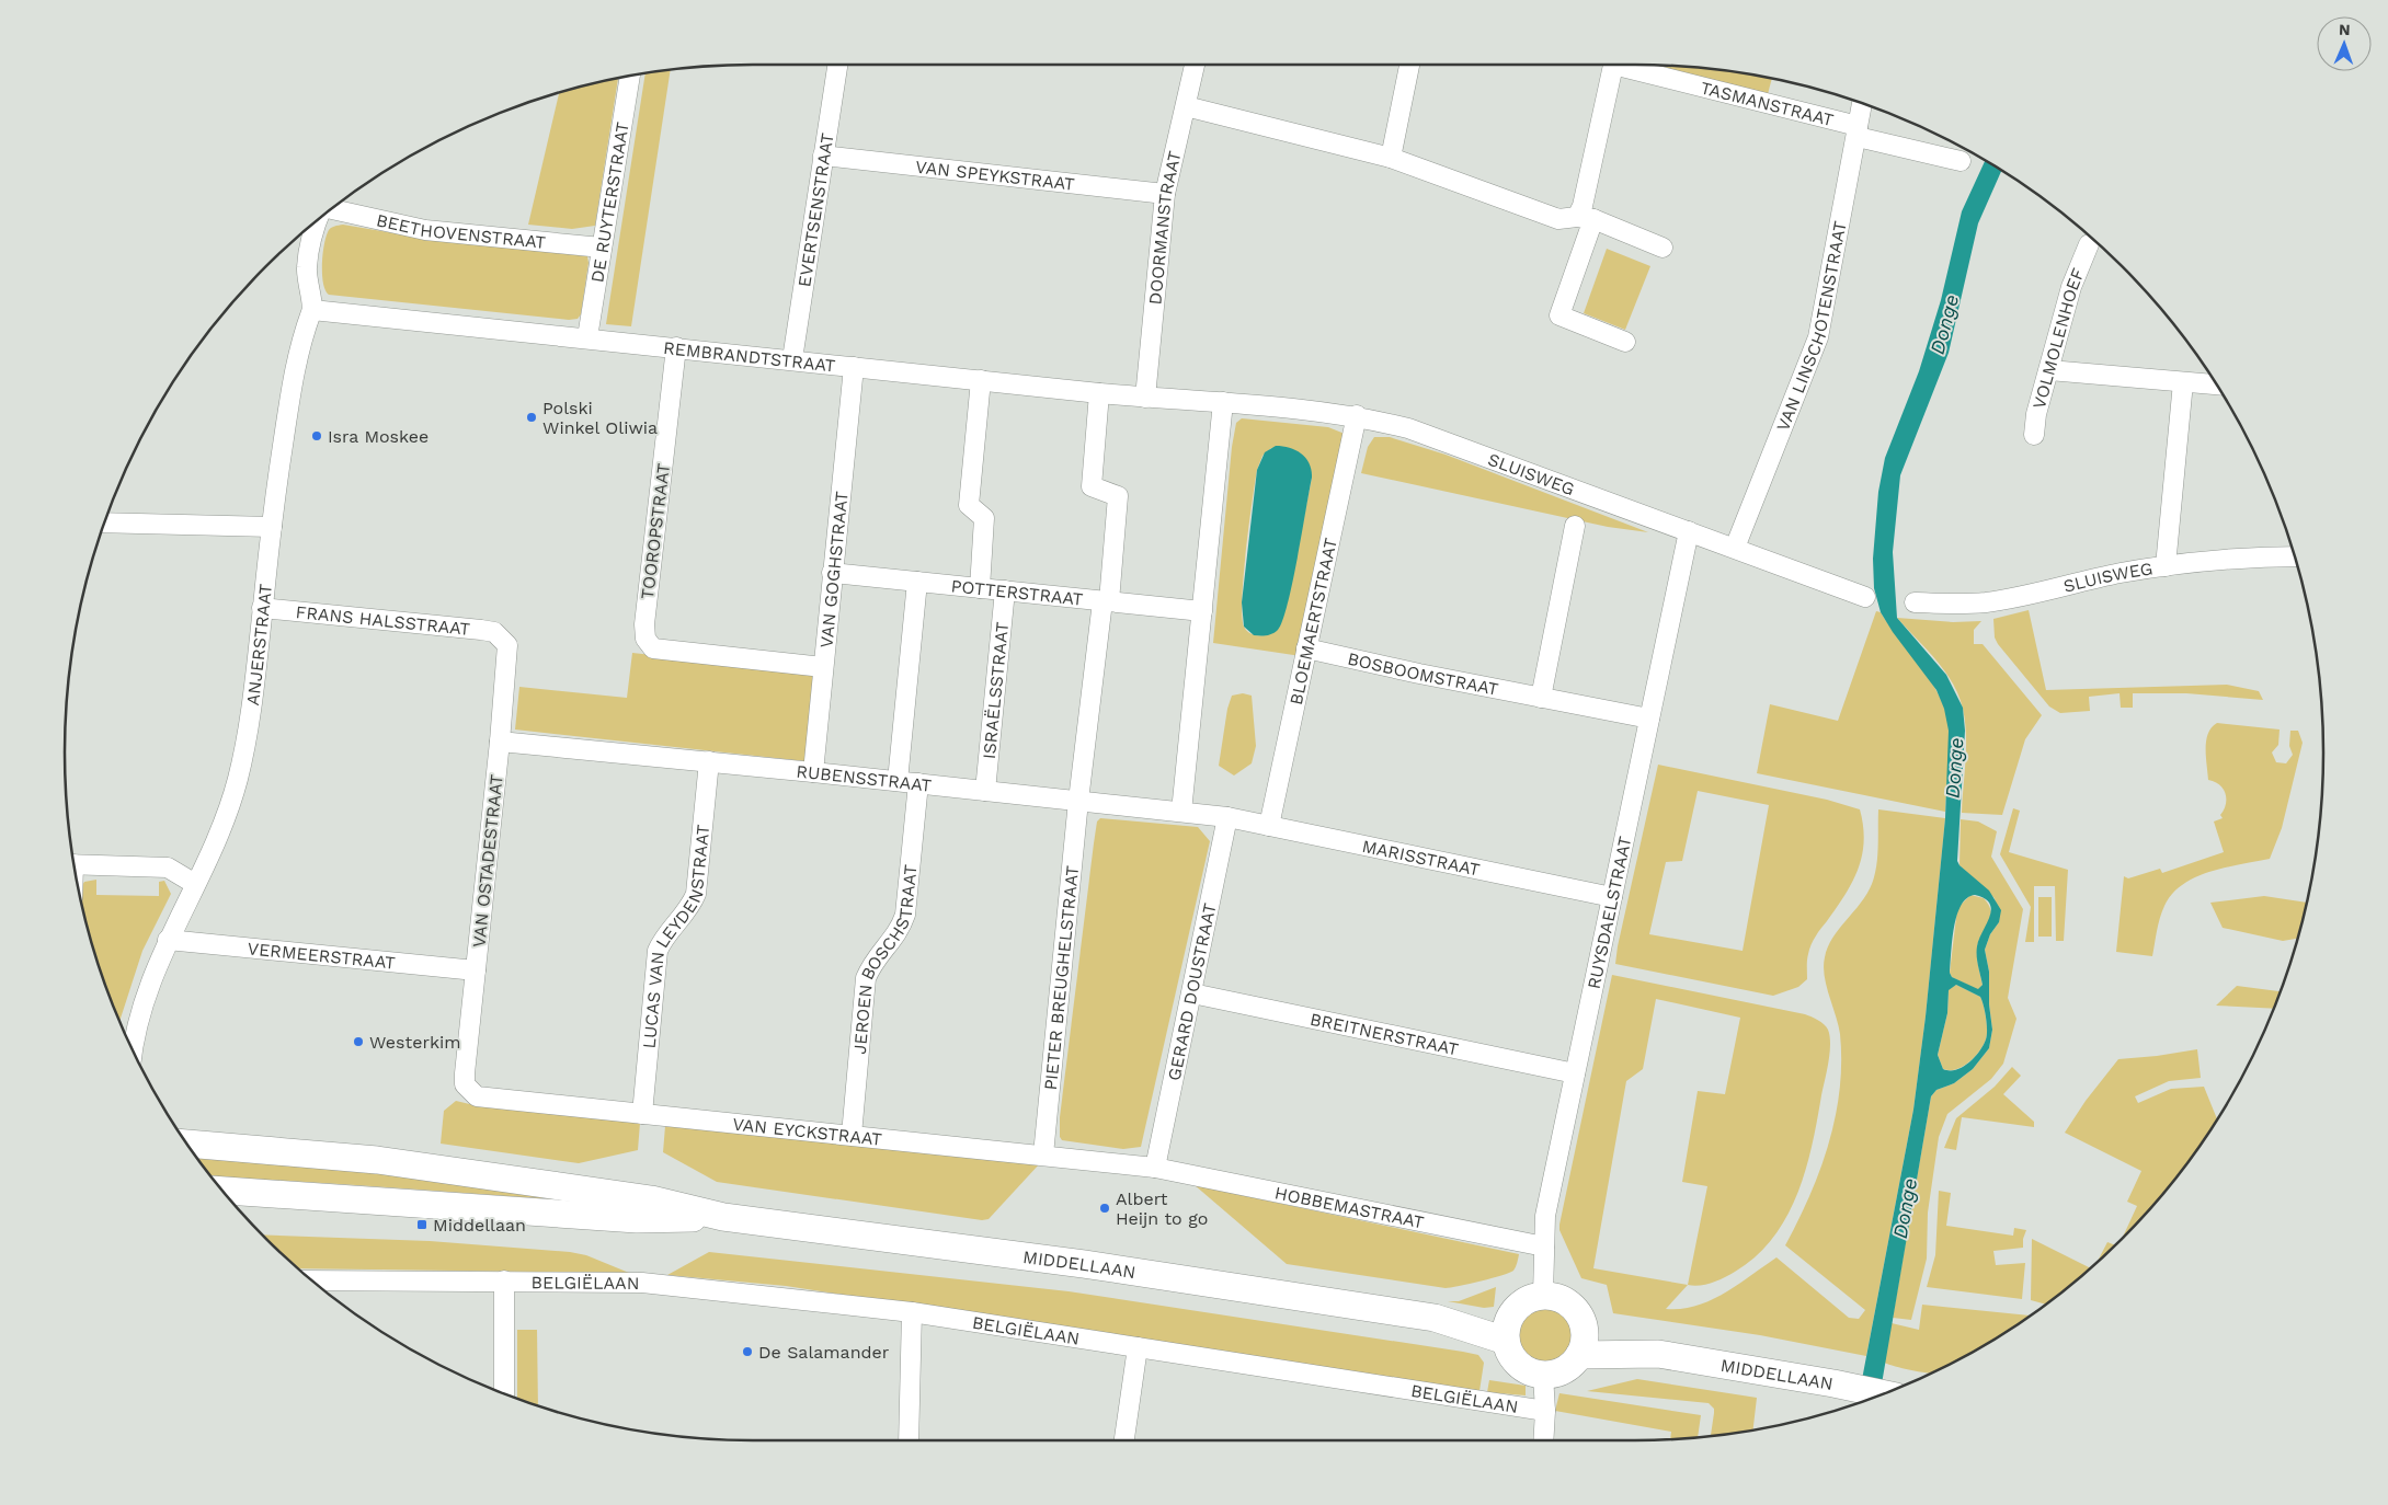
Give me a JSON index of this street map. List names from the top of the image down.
{
  "streets": {
    "main road": ["MIDDELLAAN"],
    "street": [
      "TASMANSTRAAT",
      "VAN SPEYKSTRAAT",
      "DE RUYTERSTRAAT",
      "EVERTSENSTRAAT",
      "DOORMANSTRAAT",
      "BEETHOVENSTRAAT",
      "VAN LINSCHOTENSTRAAT",
      "VOLMOLENHOEF",
      "REMBRANDTSTRAAT",
      "SLUISWEG",
      "TOOROPSTRAAT",
      "VAN GOGHSTRAAT",
      "POTTERSTRAAT",
      "FRANS HALSSTRAAT",
      "BLOEMAERTSTRAAT",
      "ANJERSTRAAT",
      "BOSBOOMSTRAAT",
      "ISRAËLSSTRAAT",
      "RUBENSSTRAAT",
      "MARISSTRAAT",
      "VAN OSTADESTRAAT",
      "RUYSDAELSTRAAT",
      "LUCAS VAN LEYDENSTRAAT",
      "VERMEERSTRAAT",
      "JEROEN BOSCHSTRAAT",
      "PIETER BREUGHELSTRAAT",
      "GERARD DOUSTRAAT",
      "BREITNERSTRAAT",
      "VAN EYCKSTRAAT",
      "HOBBEMASTRAAT",
      "BELGIËLAAN"
    ]
  },
  "crossings": [
    ["TASMANSTRAAT", "VAN LINSCHOTENSTRAAT"],
    ["VAN SPEYKSTRAAT", "EVERTSENSTRAAT"],
    ["VAN SPEYKSTRAAT", "DOORMANSTRAAT"],
    ["DE RUYTERSTRAAT", "BEETHOVENSTRAAT"],
    ["DE RUYTERSTRAAT", "REMBRANDTSTRAAT"],
    ["EVERTSENSTRAAT", "REMBRANDTSTRAAT"],
    ["DOORMANSTRAAT", "REMBRANDTSTRAAT"],
    ["VAN LINSCHOTENSTRAAT", "SLUISWEG"],
    ["REMBRANDTSTRAAT", "SLUISWEG"],
    ["REMBRANDTSTRAAT", "TOOROPSTRAAT"],
    ["REMBRANDTSTRAAT", "VAN GOGHSTRAAT"],
    ["REMBRANDTSTRAAT", "ANJERSTRAAT"],
    ["REMBRANDTSTRAAT", "PIETER BREUGHELSTRAAT"],
    ["SLUISWEG", "BLOEMAERTSTRAAT"],
    ["SLUISWEG", "RUYSDAELSTRAAT"],
    ["TOOROPSTRAAT", "VAN GOGHSTRAAT"],
    ["VAN GOGHSTRAAT", "POTTERSTRAAT"],
    ["VAN GOGHSTRAAT", "RUBENSSTRAAT"],
    ["POTTERSTRAAT", "ISRAËLSSTRAAT"],
    ["POTTERSTRAAT", "PIETER BREUGHELSTRAAT"],
    ["FRANS HALSSTRAAT", "ANJERSTRAAT"],
    ["FRANS HALSSTRAAT", "VAN OSTADESTRAAT"],
    ["BLOEMAERTSTRAAT", "BOSBOOMSTRAAT"],
    ["BLOEMAERTSTRAAT", "MARISSTRAAT"],
    ["ANJERSTRAAT", "VERMEERSTRAAT"],
    ["BOSBOOMSTRAAT", "RUYSDAELSTRAAT"],
    ["ISRAËLSSTRAAT", "RUBENSSTRAAT"],
    ["RUBENSSTRAAT", "MARISSTRAAT"],
    ["RUBENSSTRAAT", "VAN OSTADESTRAAT"],
    ["RUBENSSTRAAT", "LUCAS VAN LEYDENSTRAAT"],
    ["RUBENSSTRAAT", "JEROEN BOSCHSTRAAT"],
    ["RUBENSSTRAAT", "PIETER BREUGHELSTRAAT"],
    ["RUBENSSTRAAT", "GERARD DOUSTRAAT"],
    ["MARISSTRAAT", "RUYSDAELSTRAAT"],
    ["MARISSTRAAT", "GERARD DOUSTRAAT"],
    ["VAN OSTADESTRAAT", "VERMEERSTRAAT"],
    ["VAN OSTADESTRAAT", "VAN EYCKSTRAAT"],
    ["RUYSDAELSTRAAT", "BREITNERSTRAAT"],
    ["RUYSDAELSTRAAT", "HOBBEMASTRAAT"],
    ["RUYSDAELSTRAAT", "MIDDELLAAN"],
    ["RUYSDAELSTRAAT", "BELGIËLAAN"],
    ["LUCAS VAN LEYDENSTRAAT", "VAN EYCKSTRAAT"],
    ["JEROEN BOSCHSTRAAT", "VAN EYCKSTRAAT"],
    ["PIETER BREUGHELSTRAAT", "VAN EYCKSTRAAT"],
    ["GERARD DOUSTRAAT", "BREITNERSTRAAT"],
    ["GERARD DOUSTRAAT", "VAN EYCKSTRAAT"],
    ["GERARD DOUSTRAAT", "HOBBEMASTRAAT"],
    ["VAN EYCKSTRAAT", "HOBBEMASTRAAT"],
    ["MIDDELLAAN", "BELGIËLAAN"]
  ],
  "water": ["Donge"],
  "places": {
    "other": [
      "Polski Winkel Oliwia",
      "Isra Moskee",
      "Westerkim",
      "Albert Heijn to go",
      "De Salamander"
    ],
    "transit": ["Middellaan"]
  },
  "north": "top"
}
